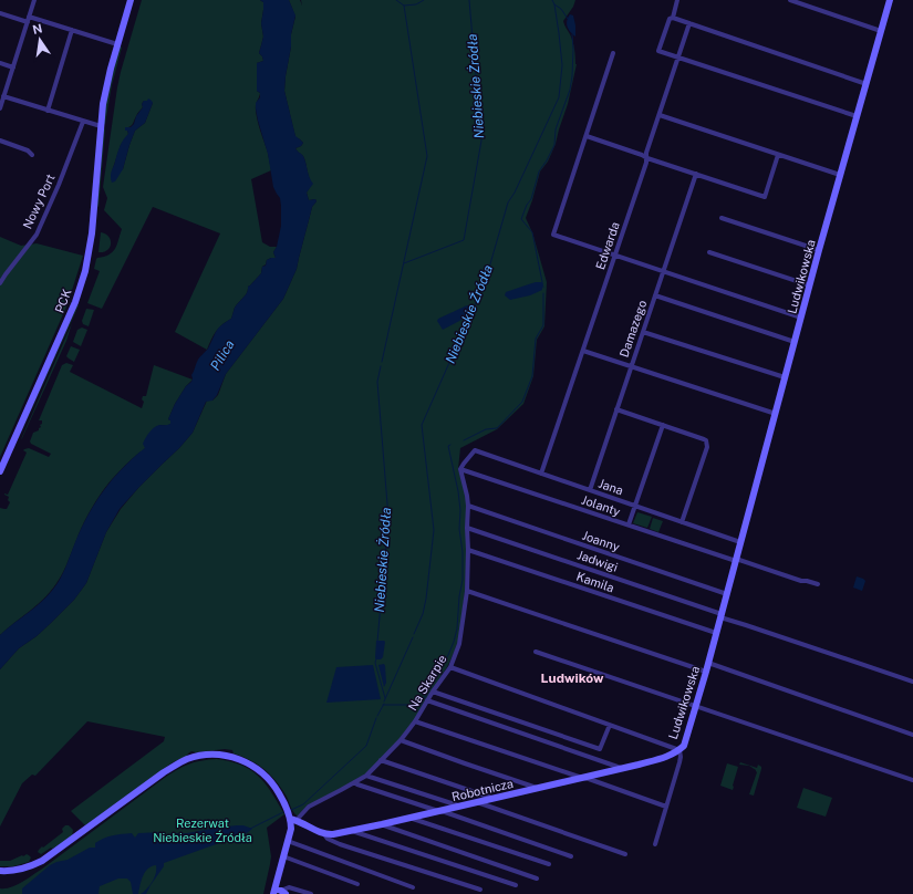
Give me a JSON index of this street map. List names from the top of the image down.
{
  "streets": {
    "street": [
      "Nowy Port",
      "Edwarda",
      "Ludwikowska",
      "PCK",
      "Damazego",
      "Jana",
      "Jolanty",
      "Joanny",
      "Jadwigi",
      "Kamila",
      "Na Skarpie",
      "Robotnicza"
    ]
  },
  "crossings": [
    ["Edwarda", "Jana"],
    ["Ludwikowska", "Jana"],
    ["Ludwikowska", "Jolanty"],
    ["Ludwikowska", "Joanny"],
    ["Ludwikowska", "Jadwigi"],
    ["Ludwikowska", "Kamila"],
    ["Ludwikowska", "Robotnicza"],
    ["Damazego", "Jana"],
    ["Jana", "Jolanty"],
    ["Jana", "Na Skarpie"],
    ["Jolanty", "Na Skarpie"],
    ["Joanny", "Na Skarpie"],
    ["Jadwigi", "Na Skarpie"],
    ["Kamila", "Na Skarpie"]
  ],
  "districts": ["Ludwików"],
  "water": ["Niebieskie Żródła", "Niebieskie Źródła", "Pilica"],
  "parks": ["Rezerwat Niebieskie Źródła"],
  "north": "top"
}
